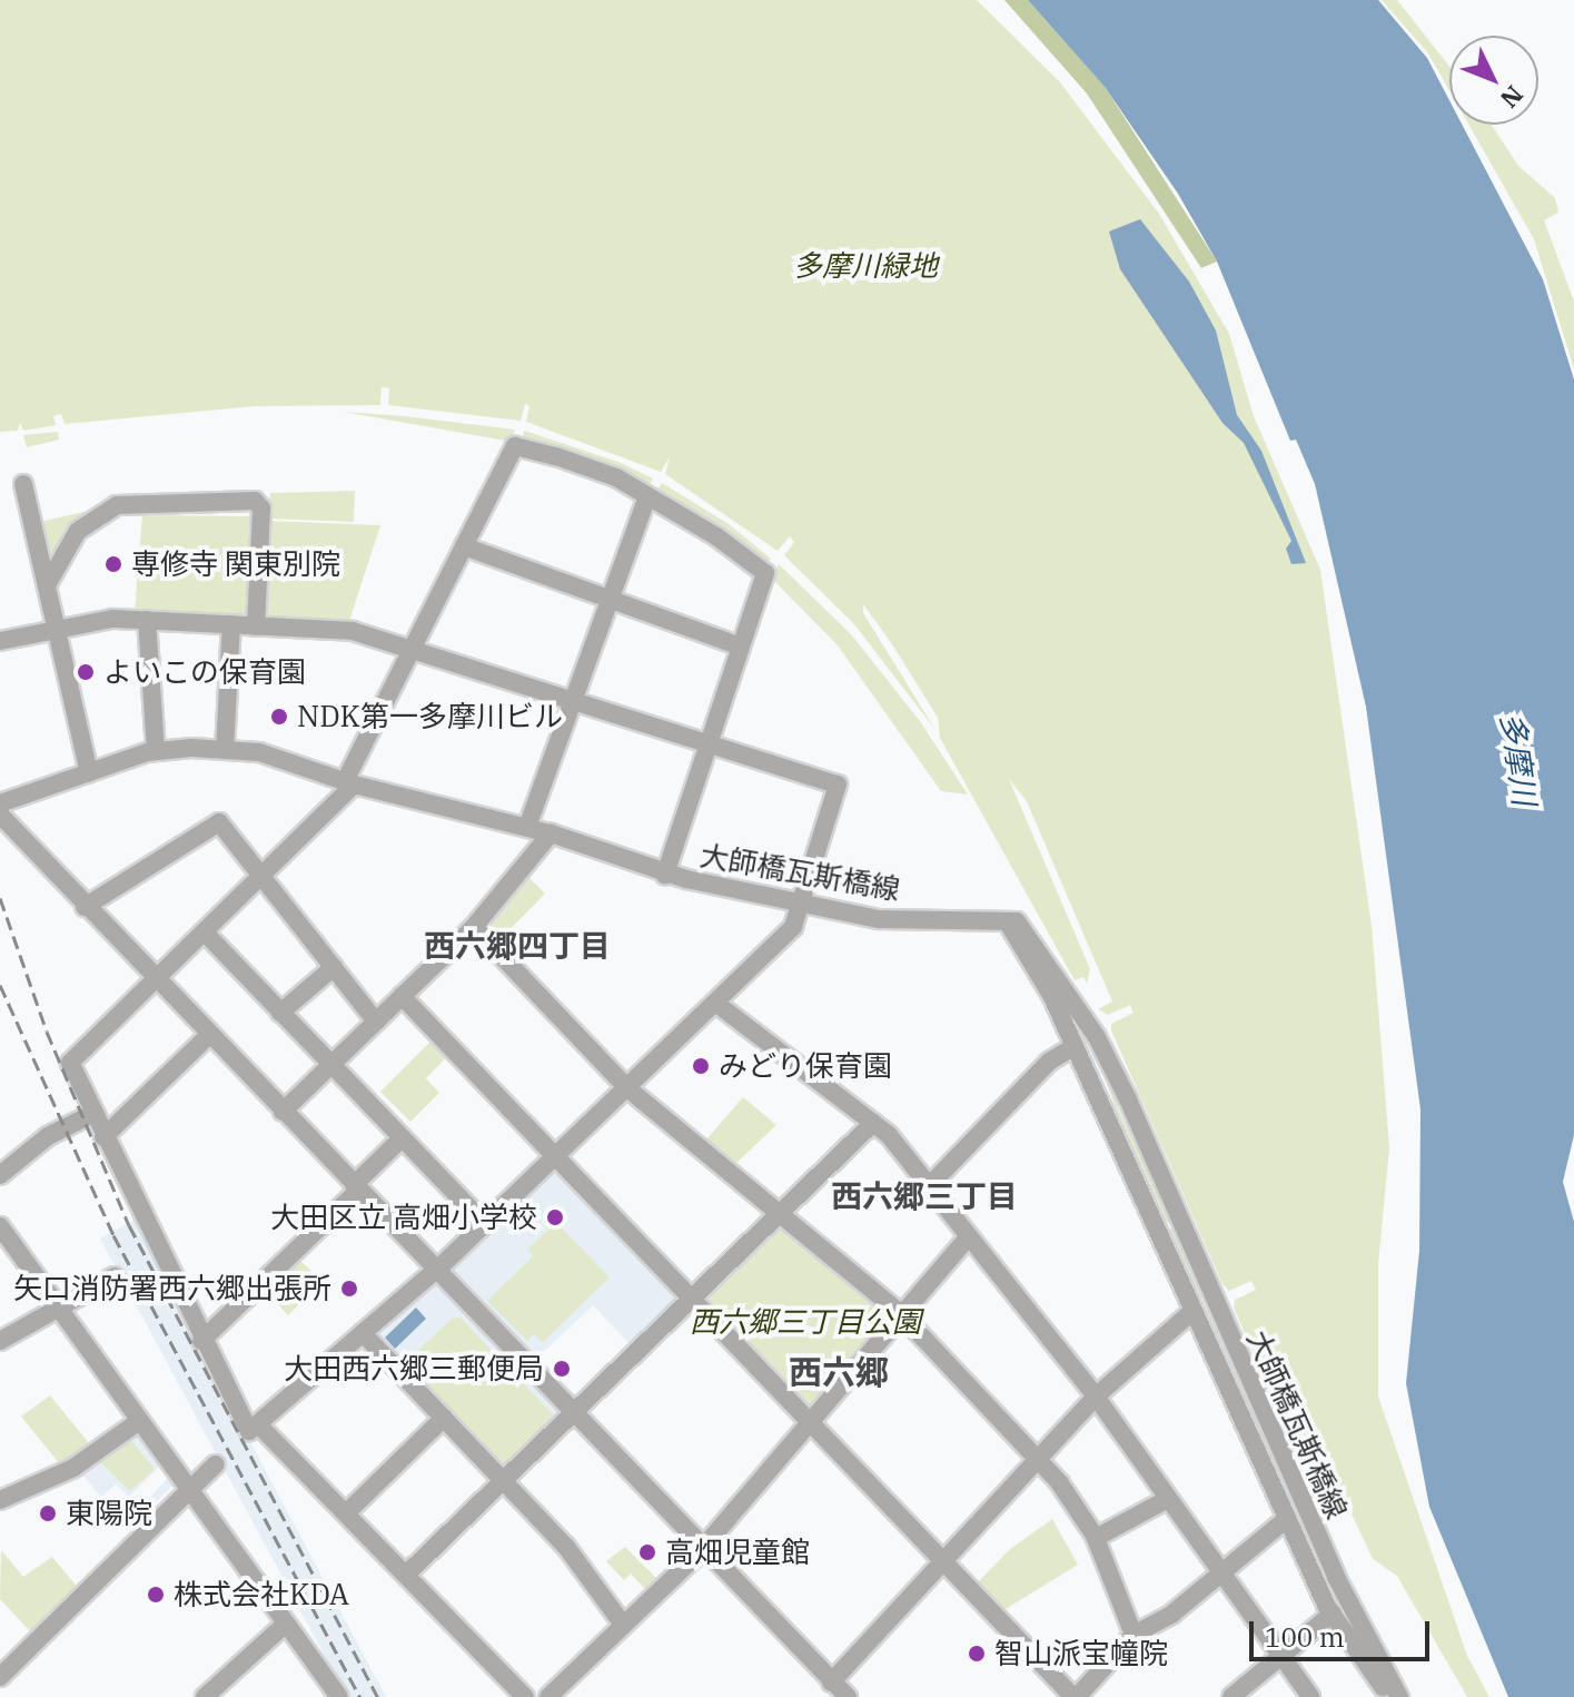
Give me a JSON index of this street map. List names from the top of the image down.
{
  "streets": {
    "street": ["大師橋瓦斯橋線"]
  },
  "districts": ["西六郷四丁目", "西六郷三丁目", "西六郷"],
  "water": ["多摩川"],
  "parks": ["多摩川緑地", "西六郷三丁目公園"],
  "places": [
    "専修寺 関東別院",
    "よいこの保育園",
    "NDK第一多摩川ビル",
    "みどり保育園",
    "大田区立 高畑小学校",
    "矢口消防署西六郷出張所",
    "大田西六郷三郵便局",
    "東陽院",
    "高畑児童館",
    "株式会社KDA",
    "智山派宝幢院"
  ],
  "scale_bar": "100 m",
  "north": "bottom right"
}
